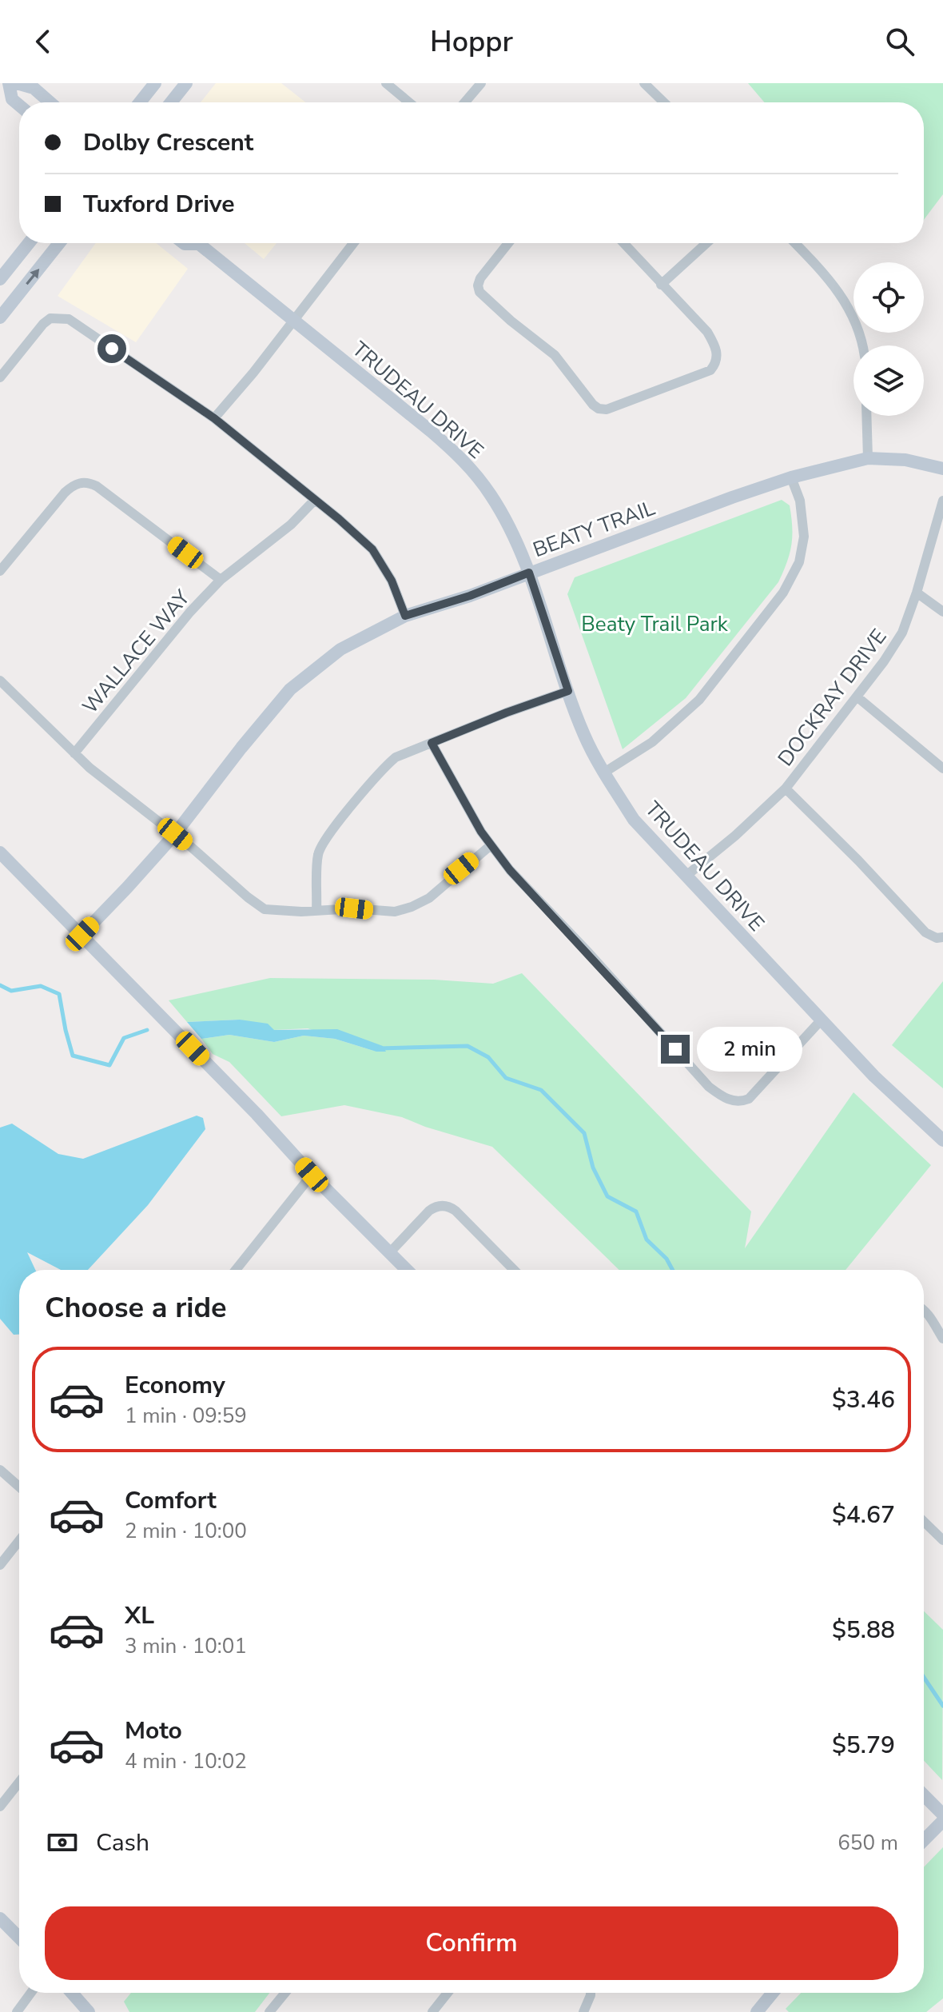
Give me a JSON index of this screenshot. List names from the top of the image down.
{
  "streets": {
    "street": [
      "TRUDEAU DRIVE",
      "BEATY TRAIL",
      "WALLACE WAY",
      "DOCKRAY DRIVE"
    ]
  },
  "crossings": [
    ["TRUDEAU DRIVE", "BEATY TRAIL"],
    ["TRUDEAU DRIVE", "DOCKRAY DRIVE"]
  ],
  "parks": ["Beaty Trail Park"],
  "page": {
    "header": "Hoppr",
    "banner": ["Dolby Crescent", "Tuxford Drive"],
    "bubble": "2 min",
    "heading": "Choose a ride",
    "list": [
      {
        "name": "Economy",
        "note": "1 min · 09:59",
        "value": "$3.46"
      },
      {
        "name": "Comfort",
        "note": "2 min · 10:00",
        "value": "$4.67"
      },
      {
        "name": "XL",
        "note": "3 min · 10:01",
        "value": "$5.88"
      },
      {
        "name": "Moto",
        "note": "4 min · 10:02",
        "value": "$5.79"
      }
    ],
    "pay": ["Cash", "650 m"],
    "buttons": "Confirm"
  }
}
